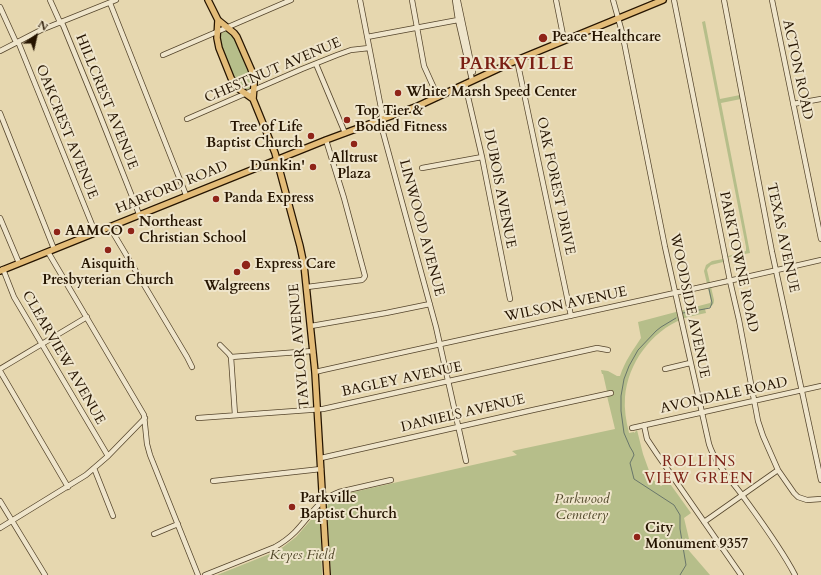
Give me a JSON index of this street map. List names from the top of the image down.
{
  "streets": {
    "main road": ["HARFORD ROAD", "TAYLOR AVENUE"],
    "street": [
      "ACTON ROAD",
      "CHESTNUT AVENUE",
      "HILLCREST AVENUE",
      "OAKCREST AVENUE",
      "OAK FOREST DRIVE",
      "DUBOIS AVENUE",
      "LINWOOD AVENUE",
      "TEXAS AVENUE",
      "PARKTOWNE ROAD",
      "WILSON AVENUE",
      "WOODSIDE AVENUE",
      "CLEARVIEW AVENUE",
      "BAGLEY AVENUE",
      "AVONDALE ROAD",
      "DANIELS AVENUE"
    ]
  },
  "crossings": [
    ["CHESTNUT AVENUE", "LINWOOD AVENUE"],
    ["CHESTNUT AVENUE", "TAYLOR AVENUE"],
    ["HILLCREST AVENUE", "HARFORD ROAD"],
    ["OAKCREST AVENUE", "HARFORD ROAD"],
    ["OAK FOREST DRIVE", "HARFORD ROAD"],
    ["OAK FOREST DRIVE", "WILSON AVENUE"],
    ["HARFORD ROAD", "DUBOIS AVENUE"],
    ["HARFORD ROAD", "LINWOOD AVENUE"],
    ["HARFORD ROAD", "WOODSIDE AVENUE"],
    ["HARFORD ROAD", "TAYLOR AVENUE"],
    ["HARFORD ROAD", "CLEARVIEW AVENUE"],
    ["LINWOOD AVENUE", "WILSON AVENUE"],
    ["LINWOOD AVENUE", "BAGLEY AVENUE"],
    ["LINWOOD AVENUE", "DANIELS AVENUE"],
    ["TEXAS AVENUE", "WILSON AVENUE"],
    ["TEXAS AVENUE", "AVONDALE ROAD"],
    ["PARKTOWNE ROAD", "WILSON AVENUE"],
    ["PARKTOWNE ROAD", "AVONDALE ROAD"],
    ["WILSON AVENUE", "WOODSIDE AVENUE"],
    ["WILSON AVENUE", "TAYLOR AVENUE"],
    ["WOODSIDE AVENUE", "AVONDALE ROAD"],
    ["TAYLOR AVENUE", "BAGLEY AVENUE"],
    ["TAYLOR AVENUE", "DANIELS AVENUE"]
  ],
  "districts": ["PARKVILLE", "ROLLINS VIEW GREEN"],
  "parks": ["Parkwood Cemetery", "Keyes Field"],
  "places": [
    "Peace Healthcare",
    "White Marsh Speed Center",
    "Top Tier & Bodied Fitness",
    "Tree of Life Baptist Church",
    "Alltrust Plaza",
    "Dunkin'",
    "Panda Express",
    "Northeast Christian School",
    "AAMCO",
    "Aisquith Presbyterian Church",
    "Express Care",
    "Walgreens",
    "Parkville Baptist Church",
    "City Monument 9357"
  ],
  "north": "top right"
}
